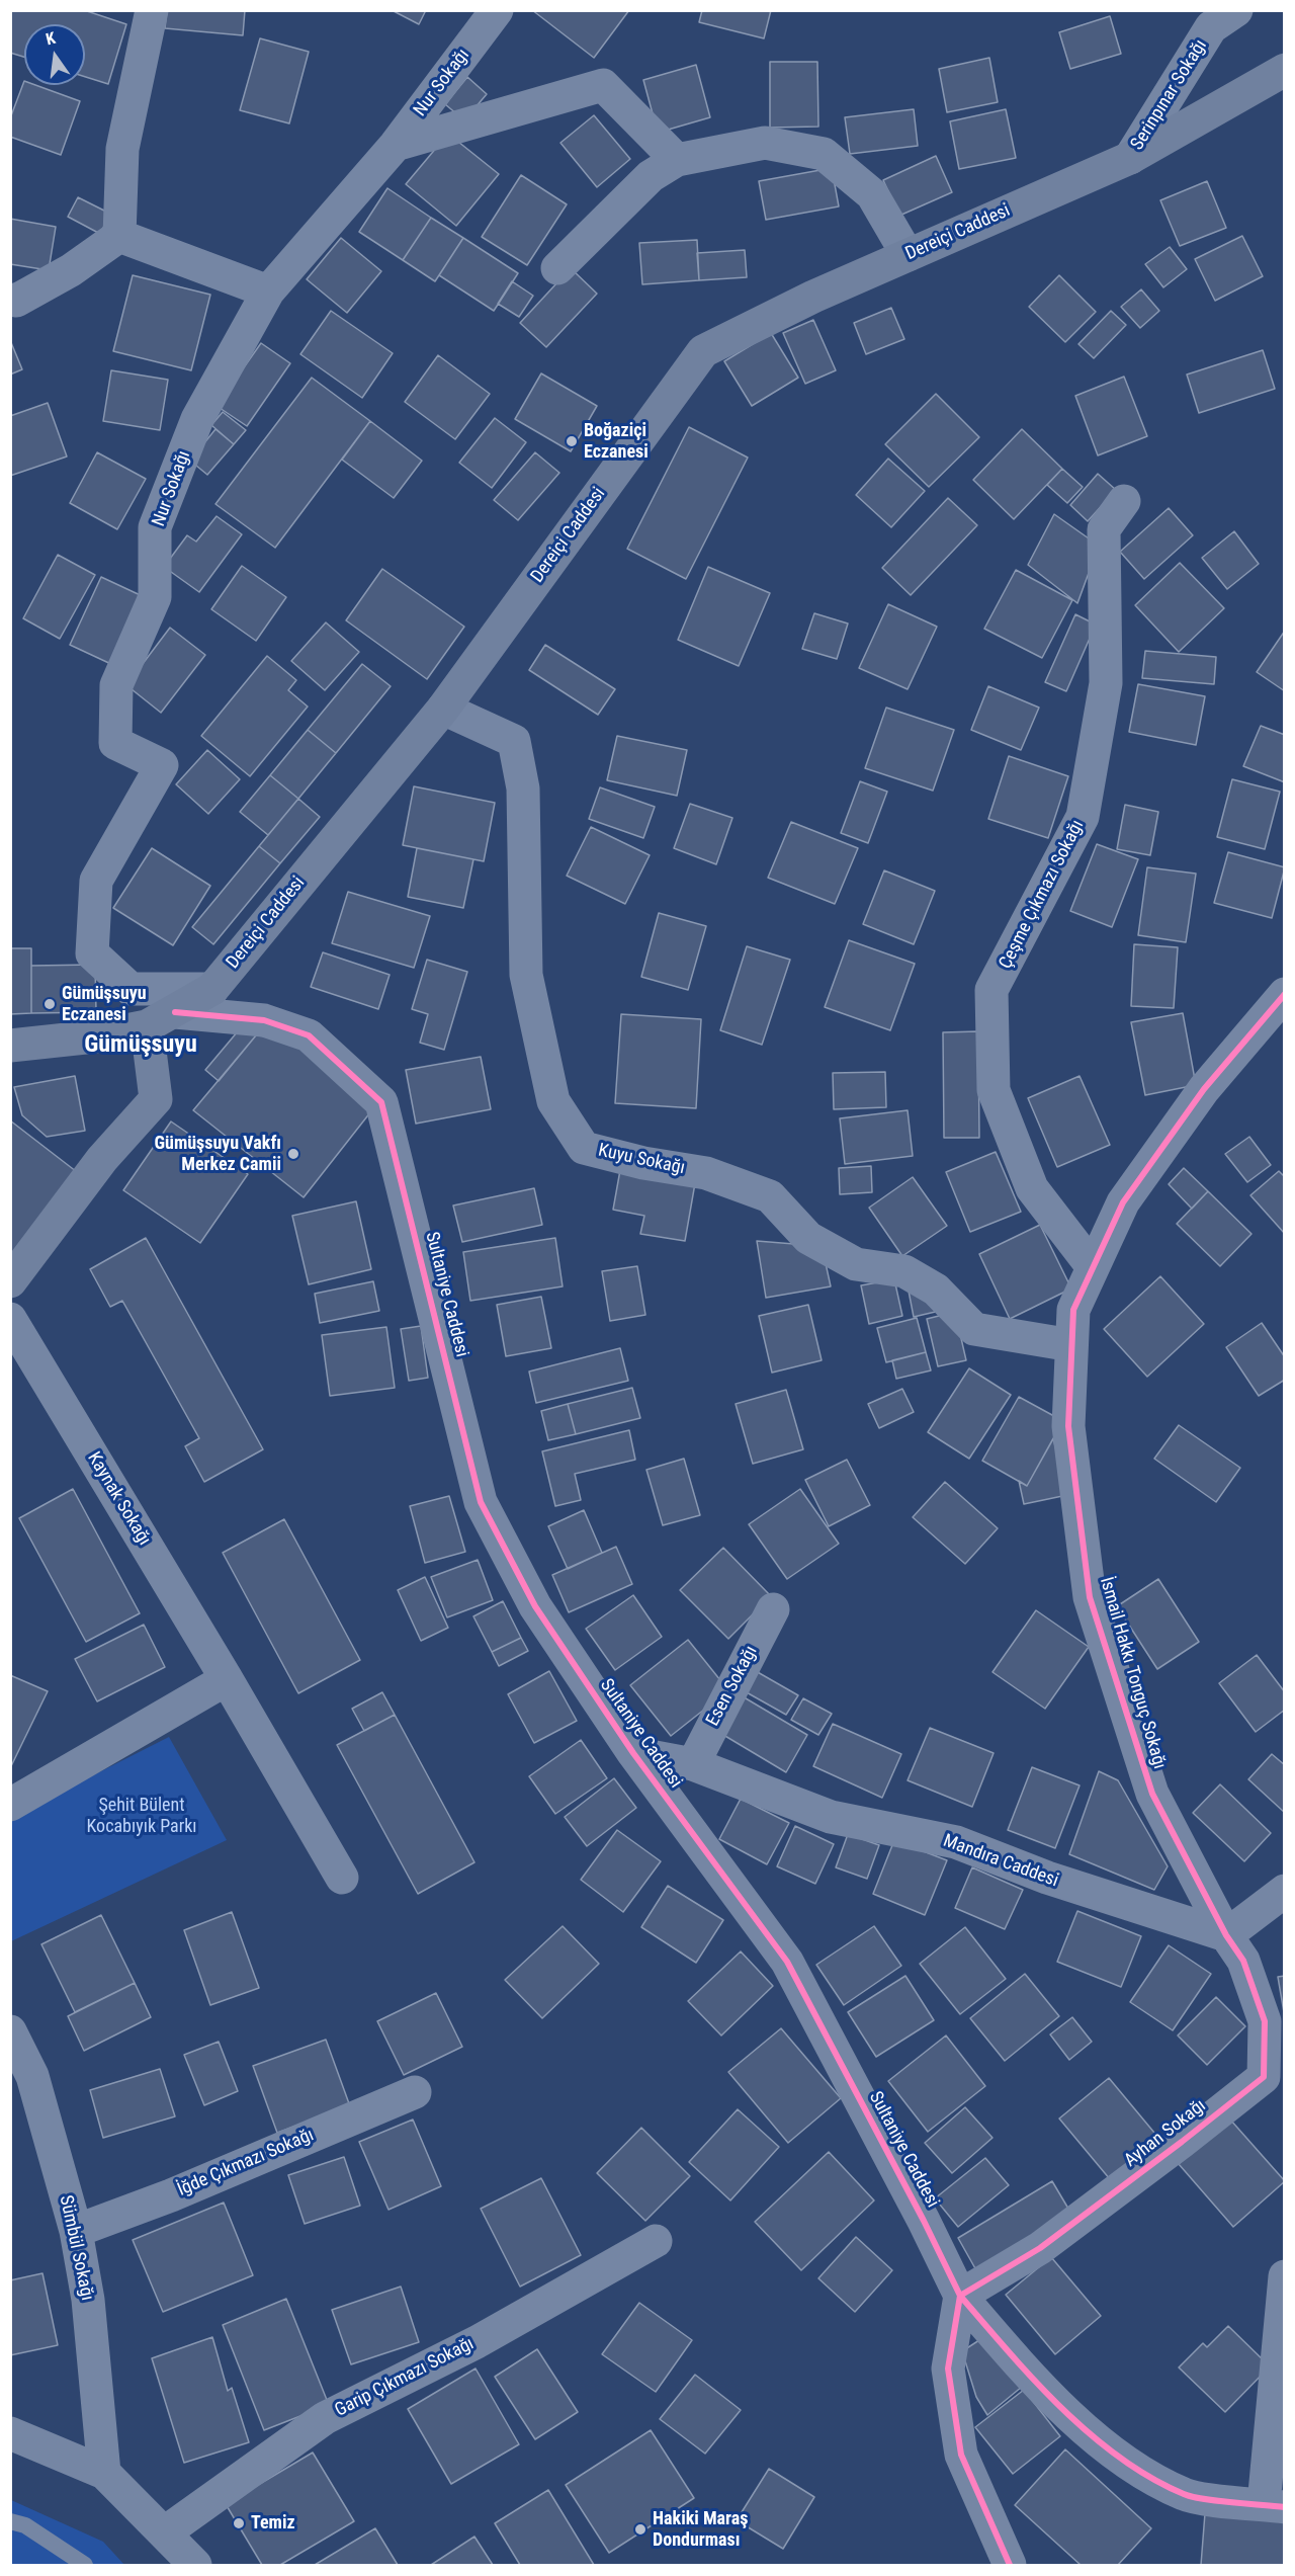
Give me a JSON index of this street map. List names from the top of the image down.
{
  "streets": {
    "street": [
      "Nur Sokağı",
      "Serinpınar Sokağı",
      "Dereiçi Caddesi",
      "Çeşme Çıkmazı Sokağı",
      "Kuyu Sokağı",
      "Sultaniye Caddesi",
      "Kaynak Sokağı",
      "İsmail Hakkı Tonguç Sokağı",
      "Esen Sokağı",
      "Mandıra Caddesi",
      "Ayhan Sokağı",
      "İğde Çıkmazı Sokağı",
      "Sümbül Sokağı",
      "Garip Çıkmazı Sokağı"
    ]
  },
  "crossings": [
    ["Nur Sokağı", "Dereiçi Caddesi"],
    ["Serinpınar Sokağı", "Dereiçi Caddesi"],
    ["Dereiçi Caddesi", "Kuyu Sokağı"],
    ["Dereiçi Caddesi", "Sultaniye Caddesi"],
    ["Çeşme Çıkmazı Sokağı", "İsmail Hakkı Tonguç Sokağı"],
    ["Kuyu Sokağı", "İsmail Hakkı Tonguç Sokağı"],
    ["Sultaniye Caddesi", "Mandıra Caddesi"],
    ["Sultaniye Caddesi", "Ayhan Sokağı"],
    ["İsmail Hakkı Tonguç Sokağı", "Mandıra Caddesi"],
    ["İsmail Hakkı Tonguç Sokağı", "Ayhan Sokağı"],
    ["Esen Sokağı", "Mandıra Caddesi"],
    ["Mandıra Caddesi", "Ayhan Sokağı"],
    ["İğde Çıkmazı Sokağı", "Sümbül Sokağı"]
  ],
  "districts": ["Gümüşsuyu"],
  "parks": ["Şehit Bülent Kocabıyık Parkı"],
  "places": [
    "Boğaziçi Eczanesi",
    "Gümüşsuyu Eczanesi",
    "Gümüşsuyu Vakfı Merkez Camii",
    "Temiz",
    "Hakiki Maraş Dondurması"
  ],
  "north": "top"
}
